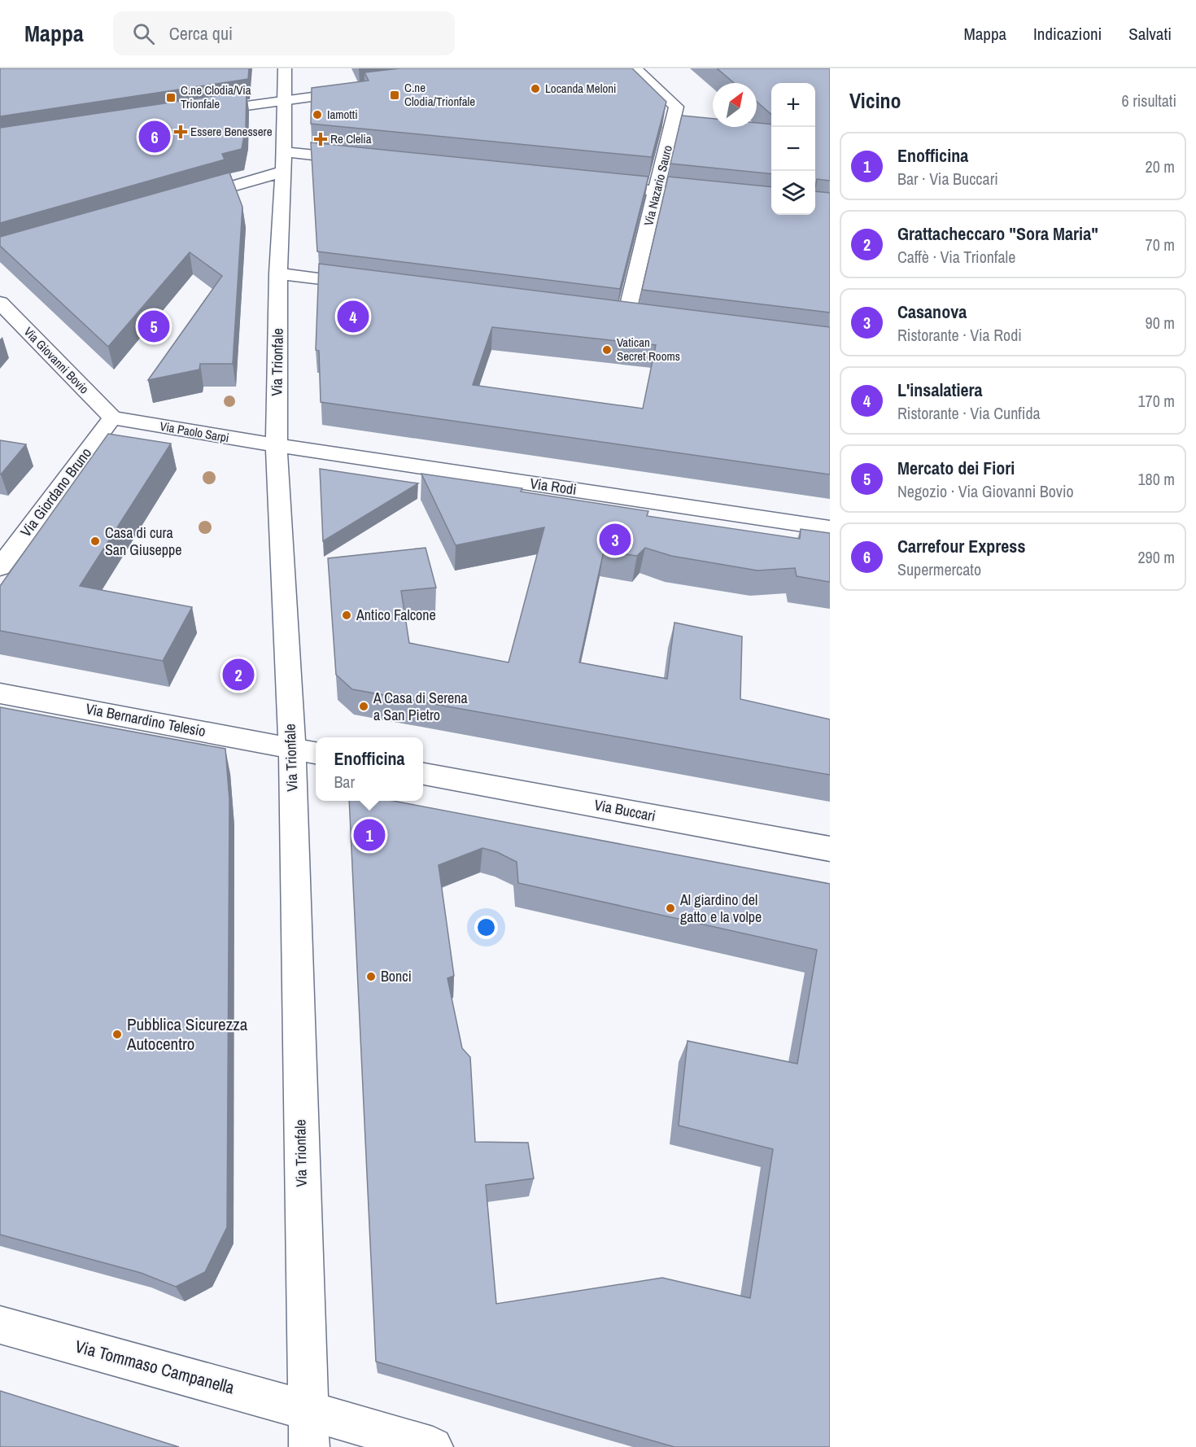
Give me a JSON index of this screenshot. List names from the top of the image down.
{
  "streets": {
    "street": [
      "Via Nazario Sauro",
      "Via Giovanni Bovio",
      "Via Trionfale",
      "Via Paolo Sarpi",
      "Via Rodi",
      "Via Giordano Bruno",
      "Via Bernardino Telesio",
      "Via Buccari",
      "Via Tommaso Campanella"
    ]
  },
  "crossings": [
    ["Via Giovanni Bovio", "Via Paolo Sarpi"],
    ["Via Giovanni Bovio", "Via Giordano Bruno"],
    ["Via Trionfale", "Via Paolo Sarpi"],
    ["Via Trionfale", "Via Rodi"],
    ["Via Trionfale", "Via Bernardino Telesio"],
    ["Via Trionfale", "Via Tommaso Campanella"],
    ["Via Paolo Sarpi", "Via Rodi"],
    ["Via Paolo Sarpi", "Via Giordano Bruno"]
  ],
  "places": {
    "other": [
      "Locanda Meloni",
      "Iamotti",
      "Vatican Secret Rooms",
      "Casa di cura San Giuseppe",
      "Antico Falcone",
      "A Casa di Serena a San Pietro",
      "Al giardino del gatto e la volpe",
      "Bonci",
      "Pubblica Sicurezza Autocentro"
    ],
    "transit": ["C.ne Clodia/Trionfale", "C.ne Clodia/Via Trionfale"],
    "health": ["Essere Benessere", "Re Clelia"]
  },
  "north": "top right",
  "page": {
    "header": "Mappa",
    "search": "Cerca qui",
    "nav": ["Mappa", "Indicazioni", "Salvati"],
    "heading": ["Vicino", "6 risultati"],
    "map_buttons": ["+", "−"],
    "pins": [
      "6",
      "4",
      "5",
      "3",
      "2",
      "1"
    ],
    "list": [
      {
        "mark": "1",
        "name": "Enofficina",
        "note": "Bar · Via Buccari",
        "value": "20 m"
      },
      {
        "mark": "2",
        "name": "Grattacheccaro \"Sora Maria\"",
        "note": "Caffè · Via Trionfale",
        "value": "70 m"
      },
      {
        "mark": "3",
        "name": "Casanova",
        "note": "Ristorante · Via Rodi",
        "value": "90 m"
      },
      {
        "mark": "4",
        "name": "L'insalatiera",
        "note": "Ristorante · Via Cunfida",
        "value": "170 m"
      },
      {
        "mark": "5",
        "name": "Mercato dei Fiori",
        "note": "Negozio · Via Giovanni Bovio",
        "value": "180 m"
      },
      {
        "mark": "6",
        "name": "Carrefour Express",
        "note": "Supermercato",
        "value": "290 m"
      }
    ],
    "popup": ["Enofficina", "Bar"]
  }
}
